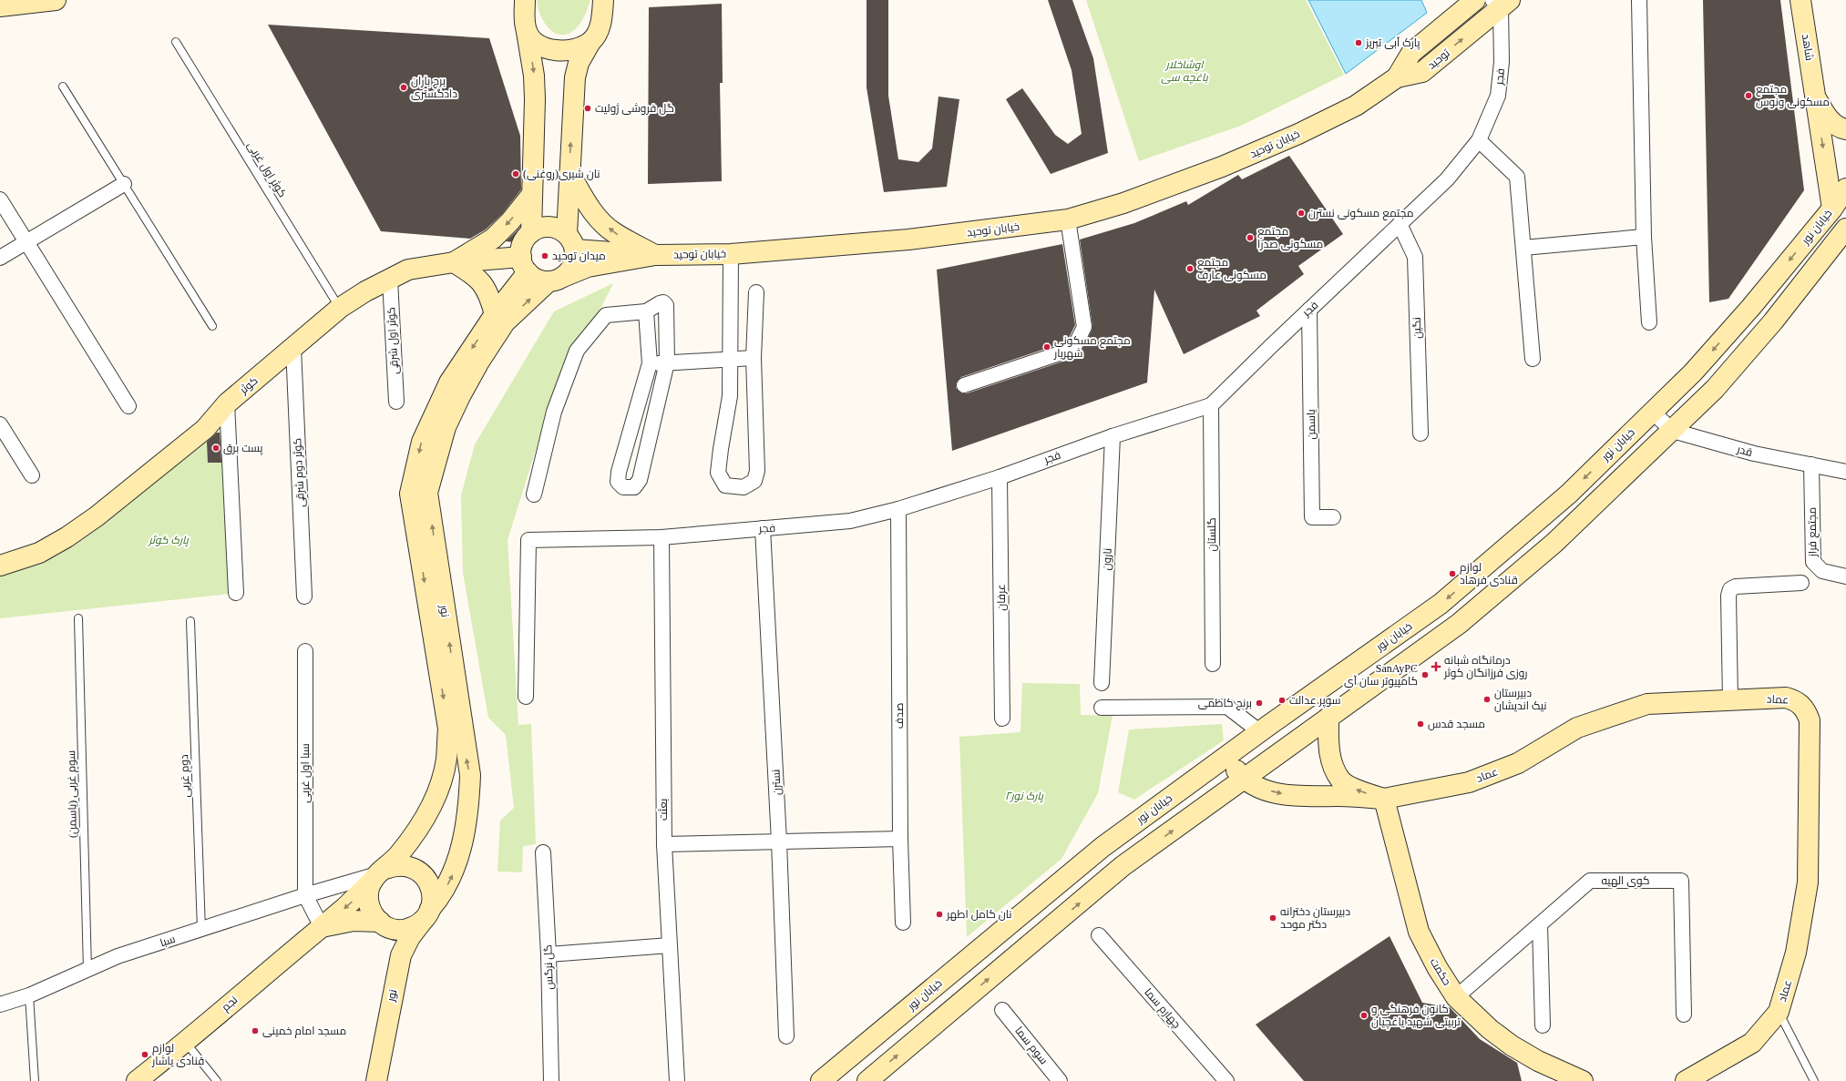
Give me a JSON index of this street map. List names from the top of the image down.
{
  "streets": {
    "main road": [
      "شاهد",
      "توحید",
      "خیابان توحید",
      "خیابان نور",
      "کوثر",
      "نور",
      "عماد",
      "حکمت",
      "نجم"
    ],
    "street": [
      "فجر",
      "نگین",
      "کوثر اول شرقی",
      "یاسمن",
      "قدر",
      "کوثر دوم شرقی",
      "مجتمع فراز",
      "گلستان",
      "نارون",
      "عرفان",
      "صدف",
      "سبا اول غربی",
      "نسترن",
      "بعثت",
      "کوی الهیه",
      "سبا",
      "گل نرگس",
      "چهارم سما",
      "سوم سما"
    ],
    "lane": ["کوثر اول غربی", "دوم غربی", "سوم غربی (یاسمن)"]
  },
  "crossings": [
    ["شاهد", "خیابان نور"],
    ["توحید", "فجر"],
    ["توحید", "خیابان توحید"],
    ["فجر", "نگین"],
    ["فجر", "یاسمن"],
    ["فجر", "گلستان"],
    ["فجر", "نارون"],
    ["فجر", "عرفان"],
    ["فجر", "صدف"],
    ["فجر", "نسترن"],
    ["فجر", "بعثت"],
    ["خیابان توحید", "کوثر"],
    ["کوثر اول غربی", "کوثر"],
    ["خیابان نور", "قدر"],
    ["کوثر اول شرقی", "کوثر"],
    ["کوثر", "کوثر دوم شرقی"],
    ["قدر", "مجتمع فراز"],
    ["نور", "سبا"],
    ["نور", "نجم"],
    ["عماد", "حکمت"],
    ["سبا اول غربی", "سبا"],
    ["دوم غربی", "سبا"],
    ["سوم غربی (یاسمن)", "سبا"],
    ["کوی الهیه", "حکمت"]
  ],
  "one_way": ["شاهد"],
  "parks": ["اوشاخلار باغچه سی", "پارک کوثر", "پارک نور۲"],
  "places": {
    "other": [
      "پارک آبی تبریز",
      "برج باران دادگستری",
      "مجتمع مسکونی ونوس",
      "گل فروشی ژولیت",
      "نان شیری(روغنی)",
      "مجتمع مسکونی نسترن",
      "مجتمع مسکونی صدرا",
      "میدان توحید",
      "مجتمع مسکونی عارف",
      "مجتمع مسکونی شهریار",
      "پست برق",
      "لوازم قنادی فرهاد",
      "SanAyPC کامپیوتر سان آی",
      "دبیرستان نیک اندیشان",
      "سوپر عدالت",
      "برنج کاظمی",
      "مسجد قدس",
      "نان کامل اطهر",
      "دبیرستان دخترانه دکتر موحد",
      "کانون فرهنگی و تربیتی شهید یاغچیان",
      "مسجد امام خمینی",
      "لوازم قنادی یاشار"
    ],
    "health": ["درمانگاه شبانه روزی فرزانگان کوثر"]
  }
}
